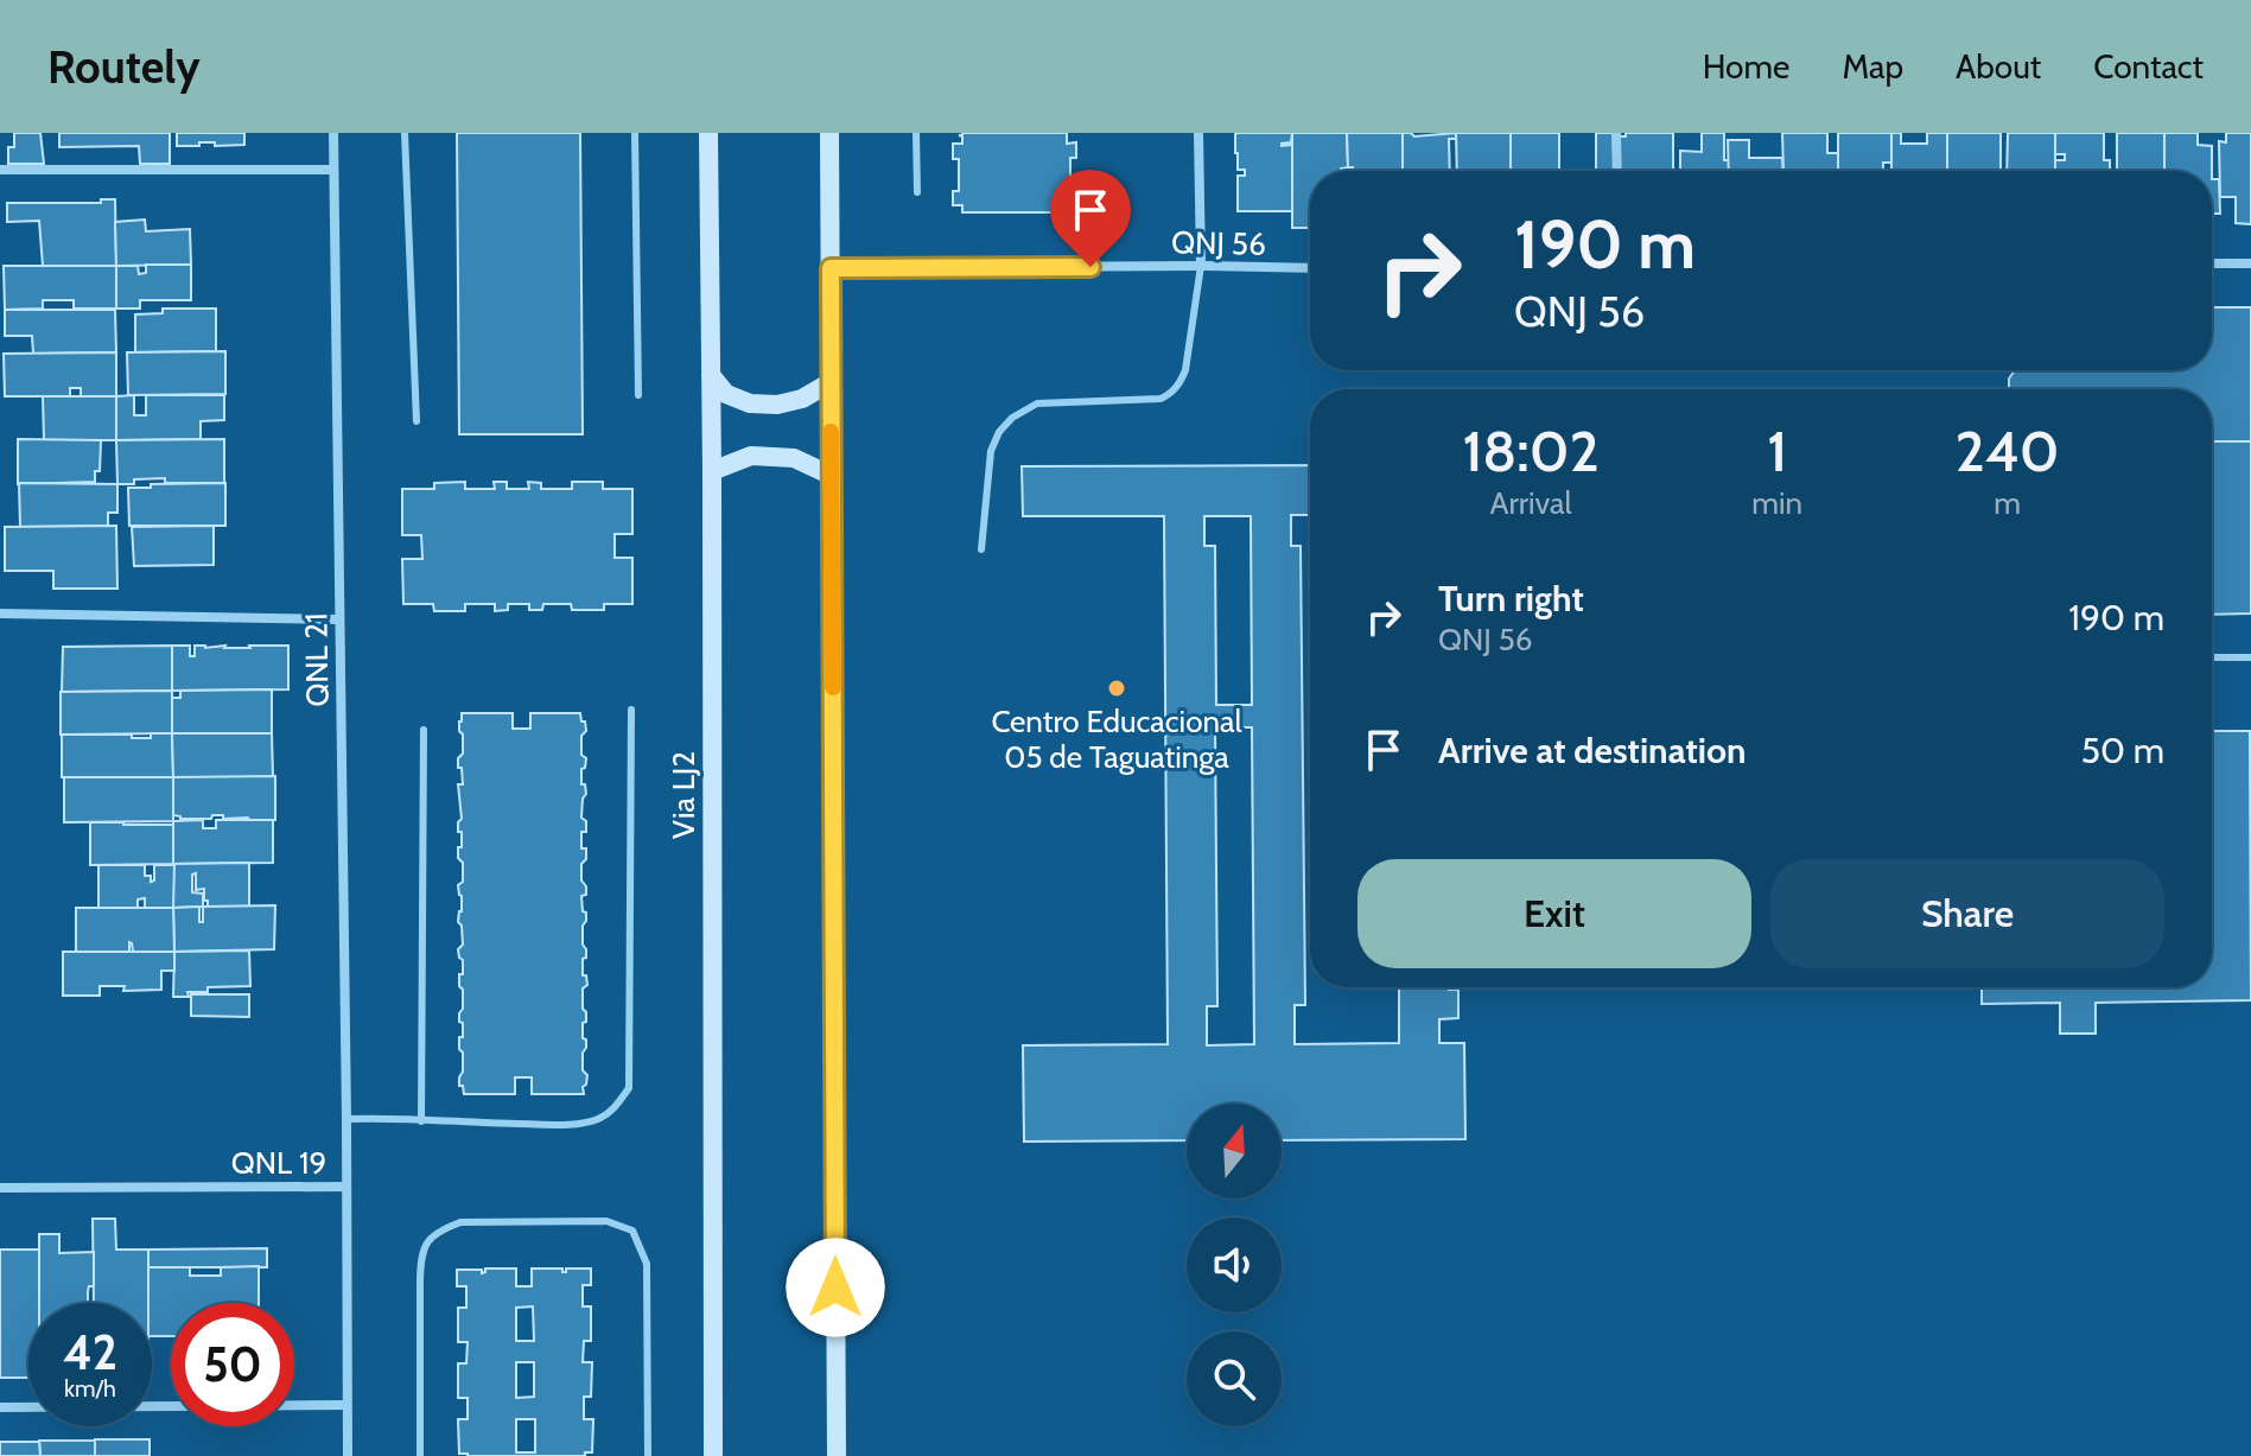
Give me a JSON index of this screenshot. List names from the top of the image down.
{
  "streets": {
    "main road": ["Via LJ2"],
    "street": ["QNJ 56", "QNL 21", "QNL 19"]
  },
  "crossings": [
    ["QNL 21", "QNL 19"]
  ],
  "places": ["Centro Educacional 05 de Taguatinga"],
  "north": "top",
  "page": {
    "header": "Routely",
    "nav": [
      "Home",
      "Map",
      "About",
      "Contact"
    ],
    "turn": ["190 m", "QNJ 56"],
    "eta": [
      "18:02",
      "Arrival",
      "1",
      "min",
      "240",
      "m"
    ],
    "list": [
      {
        "name": "Turn right",
        "note": "QNJ 56",
        "value": "190 m"
      },
      {
        "name": "Arrive at destination",
        "value": "50 m"
      }
    ],
    "buttons": ["Exit", "Share"],
    "speed": "42 km/h",
    "limit": "50"
  }
}
